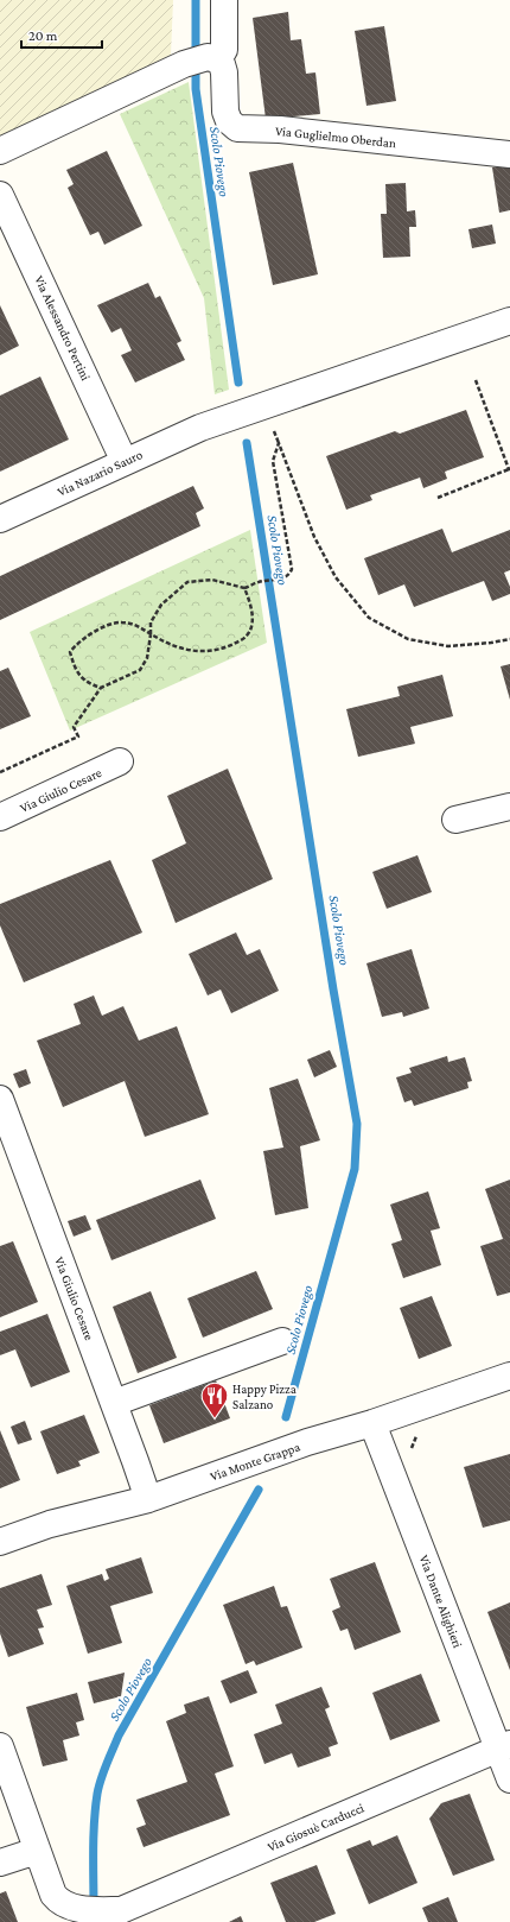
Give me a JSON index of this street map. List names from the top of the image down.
{
  "streets": {
    "street": [
      "Via Guglielmo Oberdan",
      "Via Alessandro Pertini",
      "Via Nazario Sauro",
      "Via Giulio Cesare",
      "Via Monte Grappa",
      "Via Dante Alighieri",
      "Via Giosuè Carducci"
    ]
  },
  "crossings": [
    ["Via Alessandro Pertini", "Via Nazario Sauro"],
    ["Via Giulio Cesare", "Via Monte Grappa"],
    ["Via Monte Grappa", "Via Dante Alighieri"],
    ["Via Dante Alighieri", "Via Giosuè Carducci"]
  ],
  "water": ["Scolo Piovego"],
  "places": {
    "restaurant": ["Happy Pizza Salzano"]
  },
  "scale_bar": "20 m"
}
